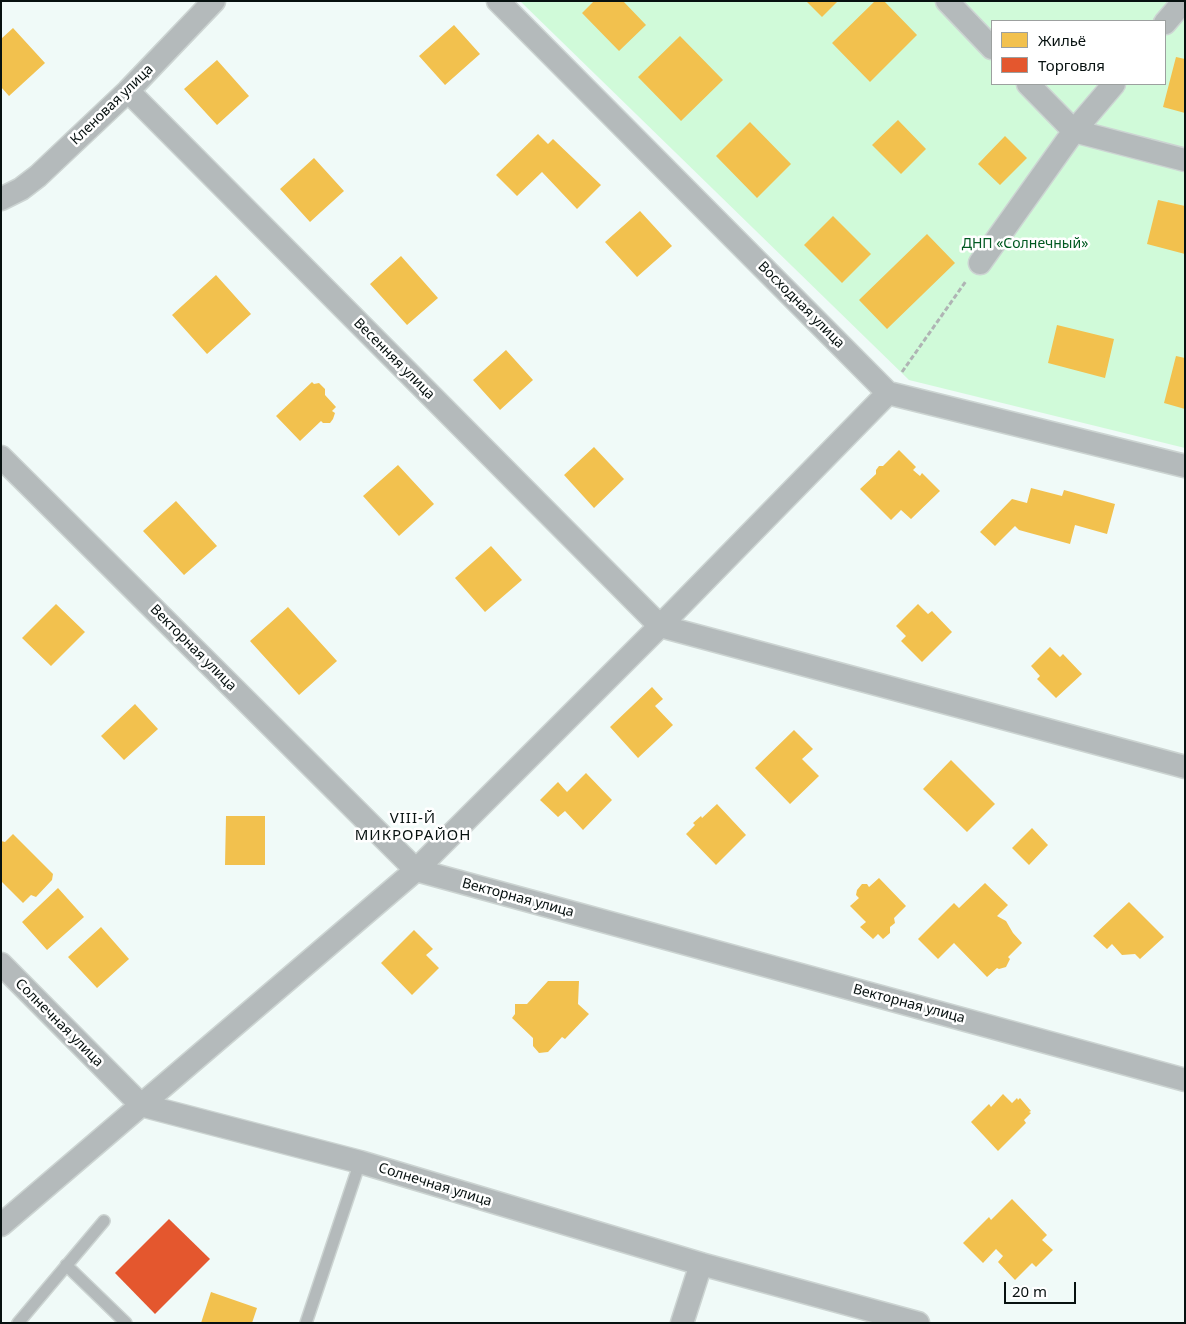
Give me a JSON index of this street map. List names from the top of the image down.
{
  "streets": {
    "street": [
      "Кленовая улица",
      "Восходная улица",
      "Весенняя улица",
      "Векторная улица",
      "Солнечная улица"
    ]
  },
  "crossings": [
    ["Кленовая улица", "Весенняя улица"]
  ],
  "districts": ["VIII-Й МИКРОРАЙОН"],
  "parks": ["ДНП «Солнечный»"],
  "legend": ["Жильё", "Торговля"],
  "scale_bar": "20 m"
}
